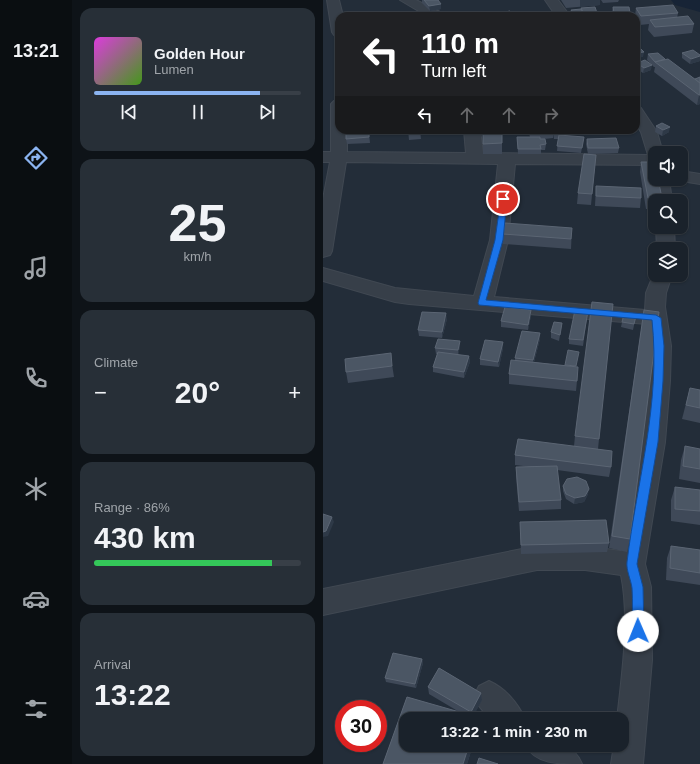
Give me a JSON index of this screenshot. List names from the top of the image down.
{
  "page": {
    "tabs": "13:21",
    "turn": ["110 m", "Turn left"],
    "song": ["Golden Hour", "Lumen"],
    "tile": [
      ["25", "km/h"],
      "Climate",
      ["Range · 86%", "430 km"],
      ["Arrival", "13:22"]
    ],
    "heat": ["−", "20°", "+"],
    "limit": "30",
    "trip": "13:22 · 1 min · 230 m"
  }
}
